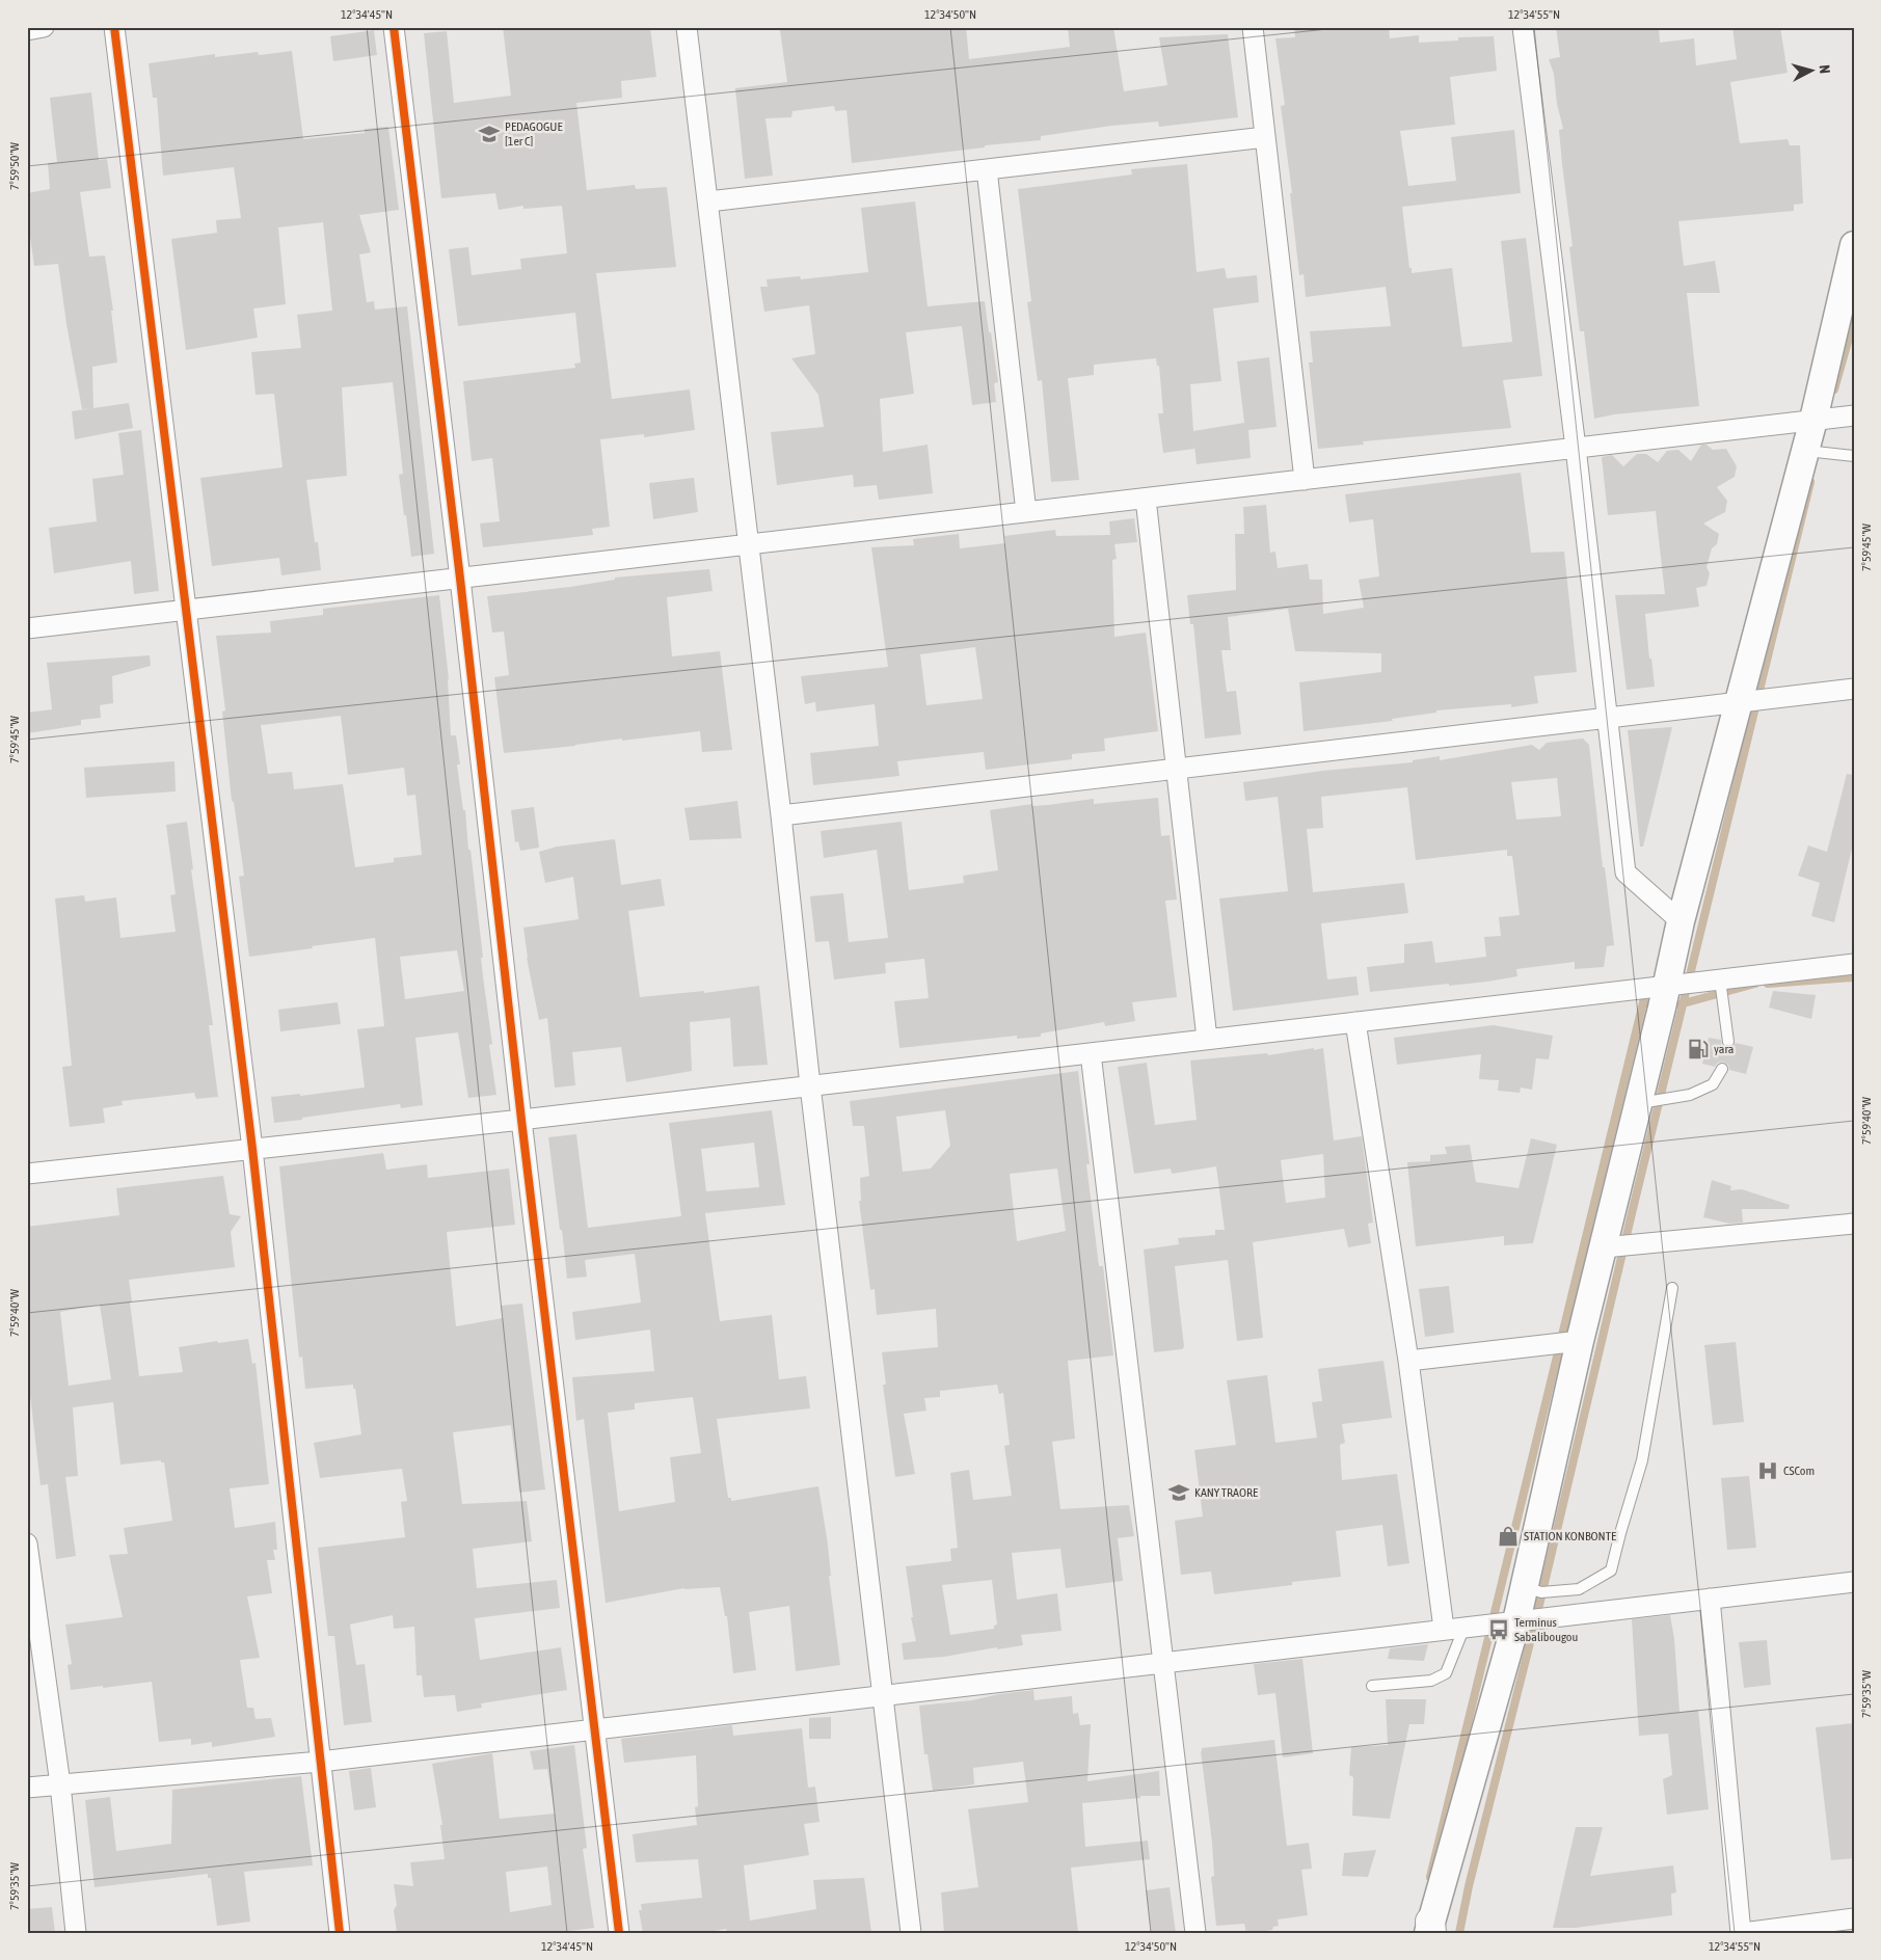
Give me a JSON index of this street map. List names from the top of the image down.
{
  "places": {
    "school or university": ["PEDAGOGUE [1er C]", "KANY TRAORE"],
    "fuel station": ["yara"],
    "hospital": ["CSCom"],
    "shop": ["STATION KONBONTE"],
    "bus stop": ["Terminus Sabalibougou"]
  },
  "north": "right",
  "coordinates": [
    "12°34'45\"N",
    "12°34'50\"N",
    "12°34'55\"N",
    "7°59'50\"W",
    "7°59'45\"W",
    "7°59'40\"W",
    "7°59'35\"W"
  ]
}
